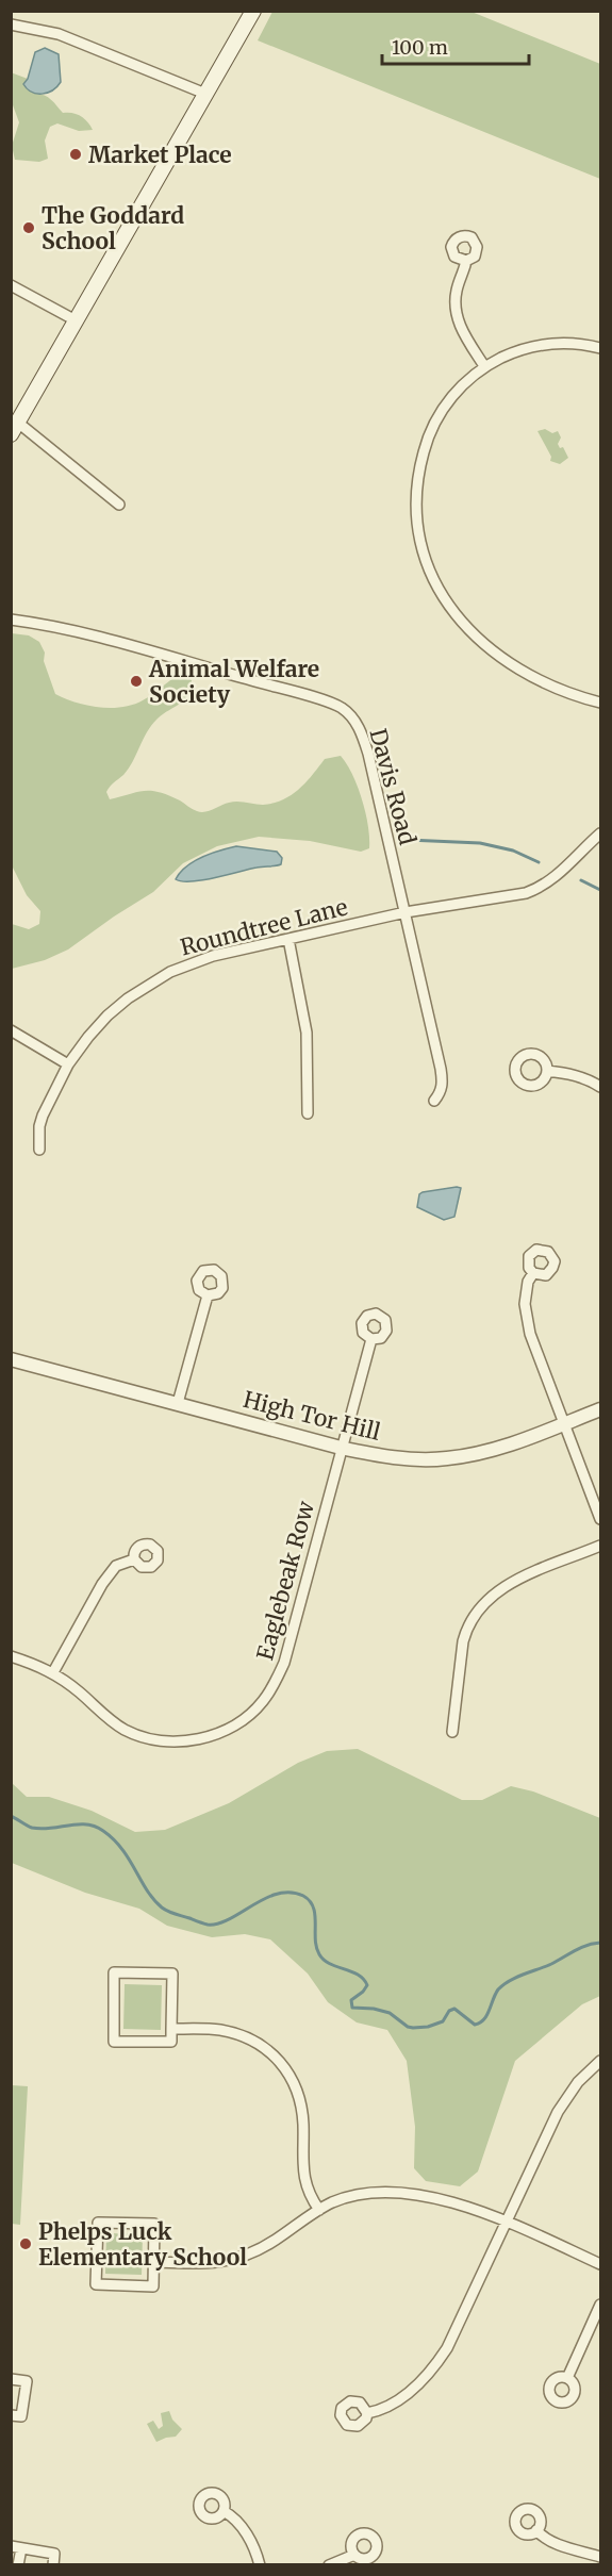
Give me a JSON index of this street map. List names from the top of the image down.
{
  "streets": {
    "street": [
      "Davis Road",
      "Roundtree Lane",
      "High Tor Hill",
      "Eaglebeak Row"
    ]
  },
  "crossings": [
    ["Davis Road", "Roundtree Lane"],
    ["High Tor Hill", "Eaglebeak Row"]
  ],
  "places": [
    "Market Place",
    "The Goddard School",
    "Animal Welfare Society",
    "Phelps Luck Elementary School"
  ],
  "scale_bar": "100 m"
}
